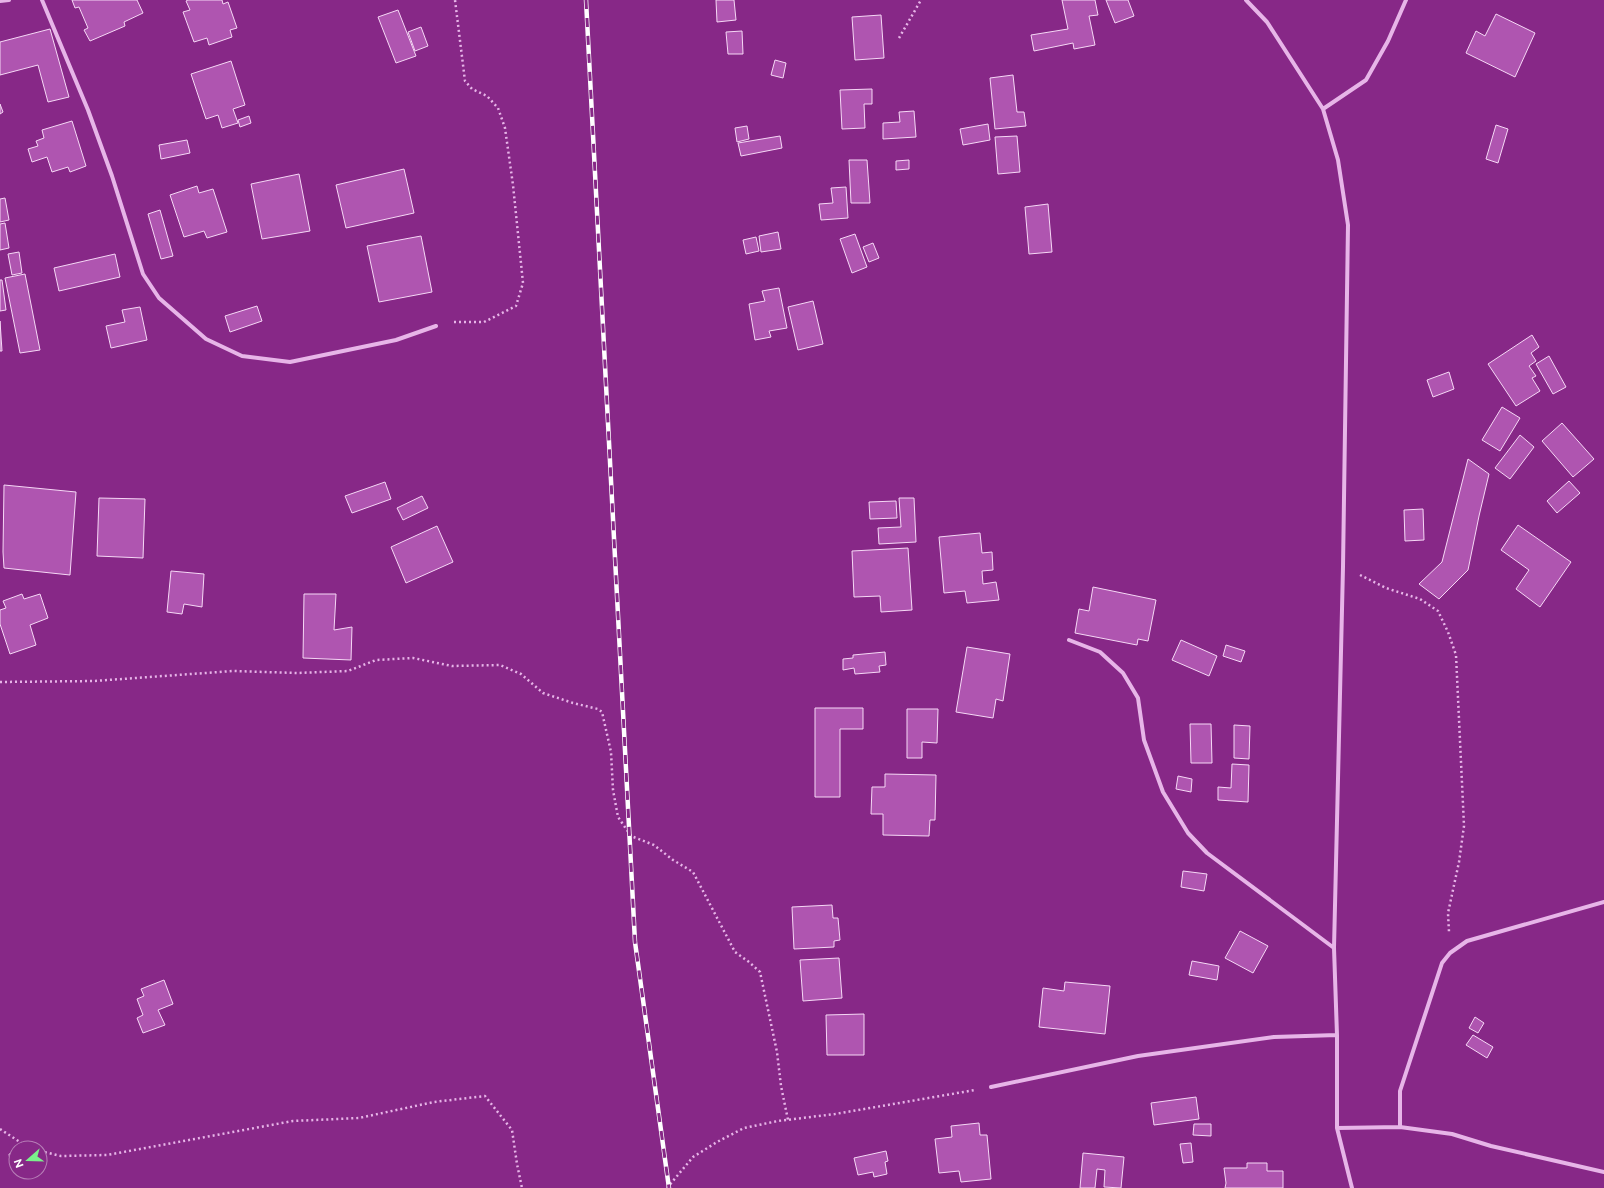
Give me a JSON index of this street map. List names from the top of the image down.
{
  "north": "left"
}
